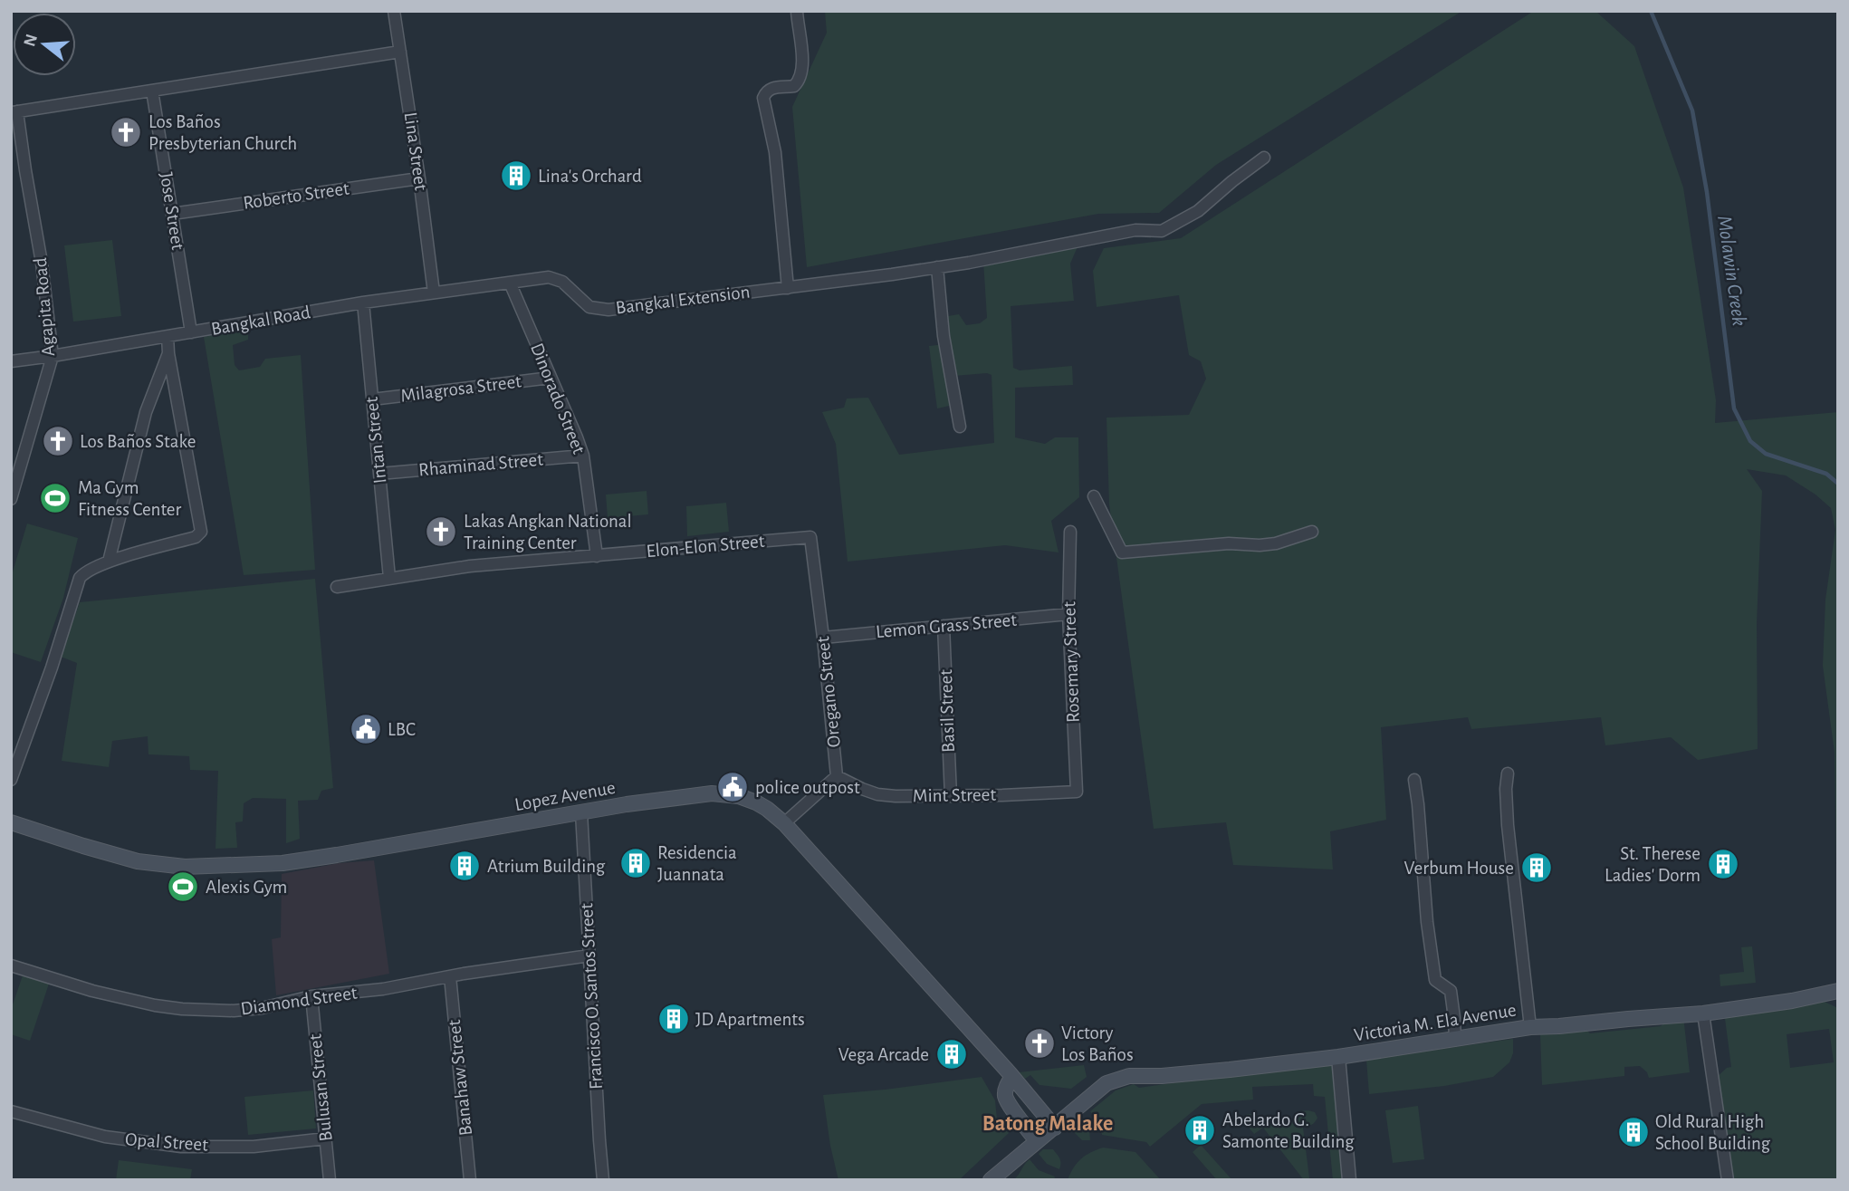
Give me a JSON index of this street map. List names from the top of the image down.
{
  "streets": {
    "main road": ["Lopez Avenue", "Victoria M. Ela Avenue"],
    "street": [
      "Lina Street",
      "Roberto Street",
      "Jose Street",
      "Bangkal Extension",
      "Agapita Road",
      "Bangkal Road",
      "Milagrosa Street",
      "Dinorado Street",
      "Intan Street",
      "Rhaminad Street",
      "Elon-Elon Street",
      "Lemon Grass Street",
      "Rosemary Street",
      "Oregano Street",
      "Basil Street",
      "Mint Street",
      "Francisco O. Santos Street",
      "Diamond Street",
      "Banahaw Street",
      "Bulusan Street",
      "Opal Street"
    ]
  },
  "crossings": [
    ["Lina Street", "Roberto Street"],
    ["Lina Street", "Bangkal Road"],
    ["Roberto Street", "Jose Street"],
    ["Jose Street", "Bangkal Road"],
    ["Bangkal Extension", "Bangkal Road"],
    ["Bangkal Extension", "Dinorado Street"],
    ["Agapita Road", "Bangkal Road"],
    ["Bangkal Road", "Dinorado Street"],
    ["Bangkal Road", "Intan Street"],
    ["Milagrosa Street", "Dinorado Street"],
    ["Milagrosa Street", "Intan Street"],
    ["Dinorado Street", "Rhaminad Street"],
    ["Dinorado Street", "Elon-Elon Street"],
    ["Intan Street", "Rhaminad Street"],
    ["Intan Street", "Elon-Elon Street"],
    ["Elon-Elon Street", "Oregano Street"],
    ["Lemon Grass Street", "Rosemary Street"],
    ["Lemon Grass Street", "Oregano Street"],
    ["Lemon Grass Street", "Basil Street"],
    ["Rosemary Street", "Mint Street"],
    ["Oregano Street", "Mint Street"],
    ["Basil Street", "Mint Street"],
    ["Lopez Avenue", "Francisco O. Santos Street"],
    ["Lopez Avenue", "Victoria M. Ela Avenue"],
    ["Francisco O. Santos Street", "Diamond Street"],
    ["Diamond Street", "Banahaw Street"],
    ["Diamond Street", "Bulusan Street"],
    ["Bulusan Street", "Opal Street"]
  ],
  "districts": ["Batong Malake"],
  "water": ["Molawin Creek"],
  "places": {
    "church": [
      "Los Baños Presbyterian Church",
      "Los Baños Stake",
      "Lakas Angkan National Training Center",
      "Victory Los Baños"
    ],
    "building": [
      "Lina's Orchard",
      "Residencia Juannata",
      "St. Therese Ladies' Dorm",
      "Atrium Building",
      "Verbum House",
      "JD Apartments",
      "Vega Arcade",
      "Abelardo G. Samonte Building",
      "Old Rural High School Building"
    ],
    "sports": ["Ma Gym Fitness Center", "Alexis Gym"],
    "public building": ["LBC", "police outpost"]
  },
  "north": "left"
}
